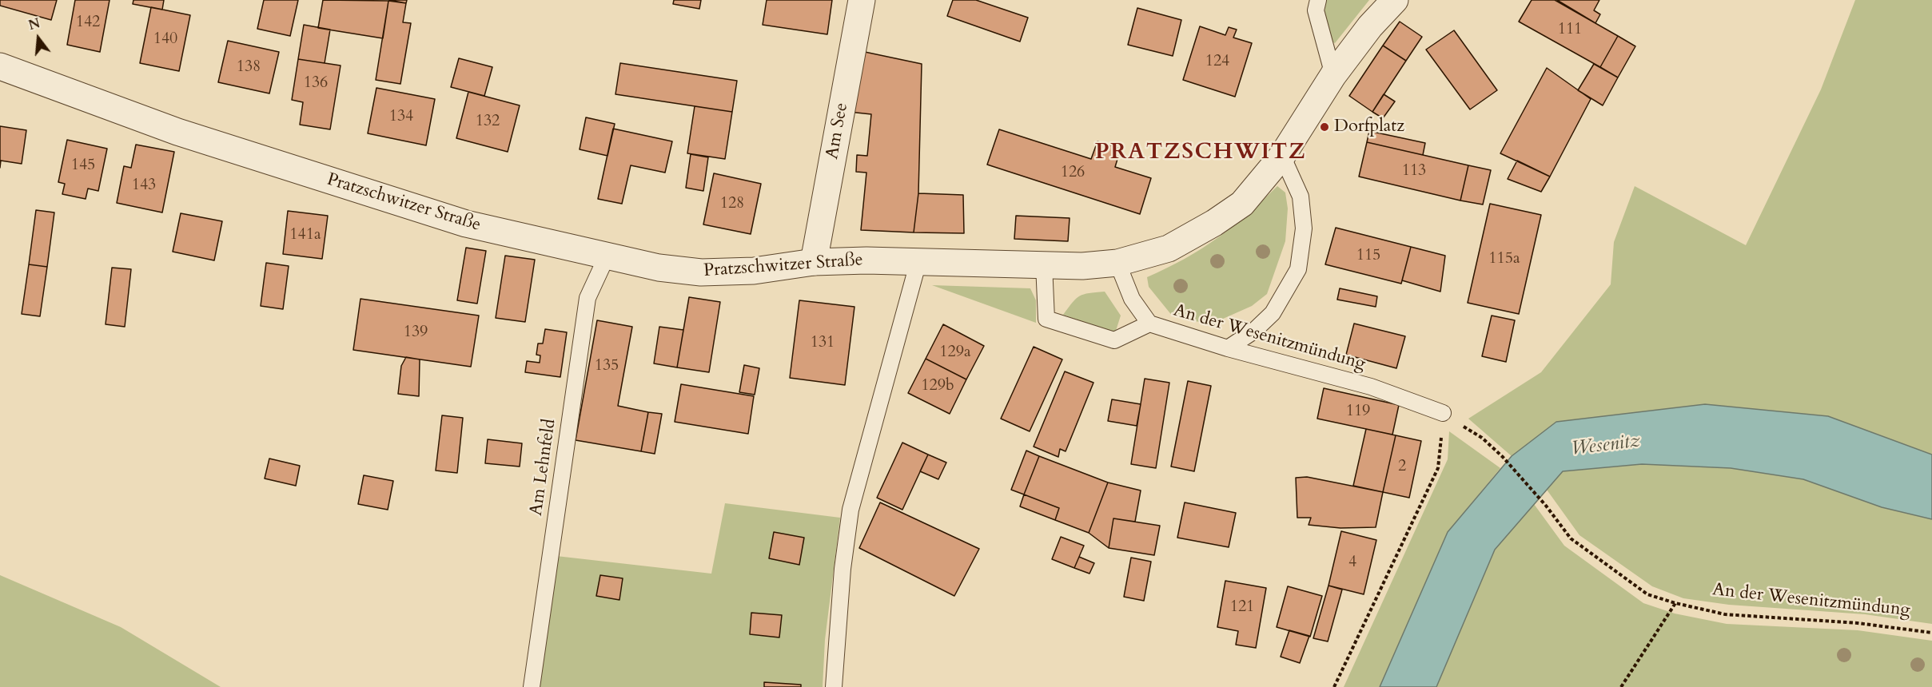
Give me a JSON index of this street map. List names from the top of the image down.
{
  "streets": {
    "street": ["Am See", "Pratzschwitzer Straße"],
    "lane": ["An der Wesenitzmündung", "Am Lehnfeld"]
  },
  "crossings": [
    ["Am See", "Pratzschwitzer Straße"],
    ["Pratzschwitzer Straße", "An der Wesenitzmündung"],
    ["Pratzschwitzer Straße", "Am Lehnfeld"]
  ],
  "districts": ["PRATZSCHWITZ"],
  "water": ["Wesenitz"],
  "places": ["Dorfplatz"],
  "house_numbers": [
    "142",
    "111",
    "140",
    "124",
    "138",
    "136",
    "134",
    "132",
    "145",
    "113",
    "126",
    "143",
    "128",
    "141a",
    "115",
    "115a",
    "139",
    "131",
    "129a",
    "135",
    "129b",
    "119",
    "2",
    "4",
    "121"
  ],
  "north": "top"
}
